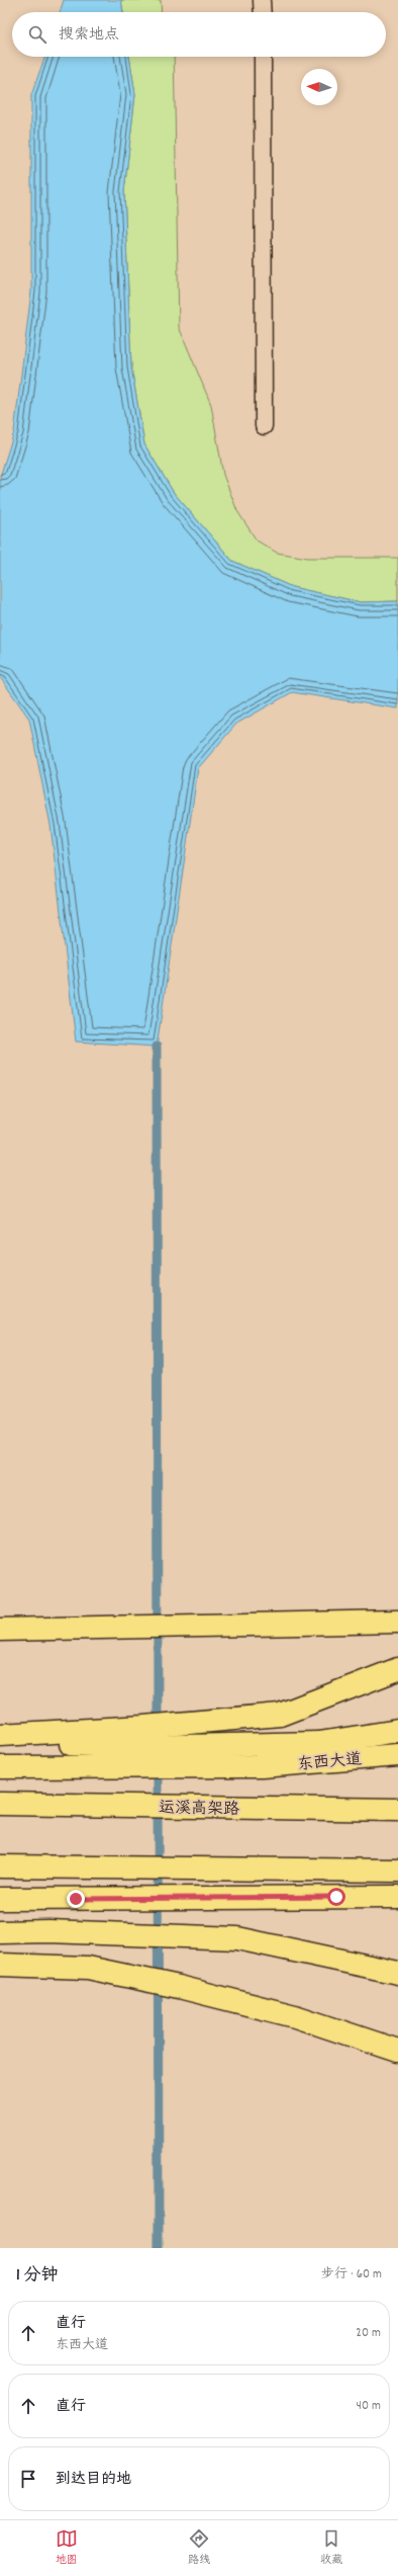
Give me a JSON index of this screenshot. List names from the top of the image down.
{
  "streets": {
    "main road": ["东西大道", "运溪高架路"]
  },
  "north": "left",
  "page": {
    "search": "搜索地点",
    "heading": ["1 分钟", "步行 · 60 m"],
    "list": [
      ["直行", "东西大道", "20 m"],
      ["直行", "40 m"],
      "到达目的地"
    ],
    "nav": ["地图", "路线", "收藏"]
  }
}
